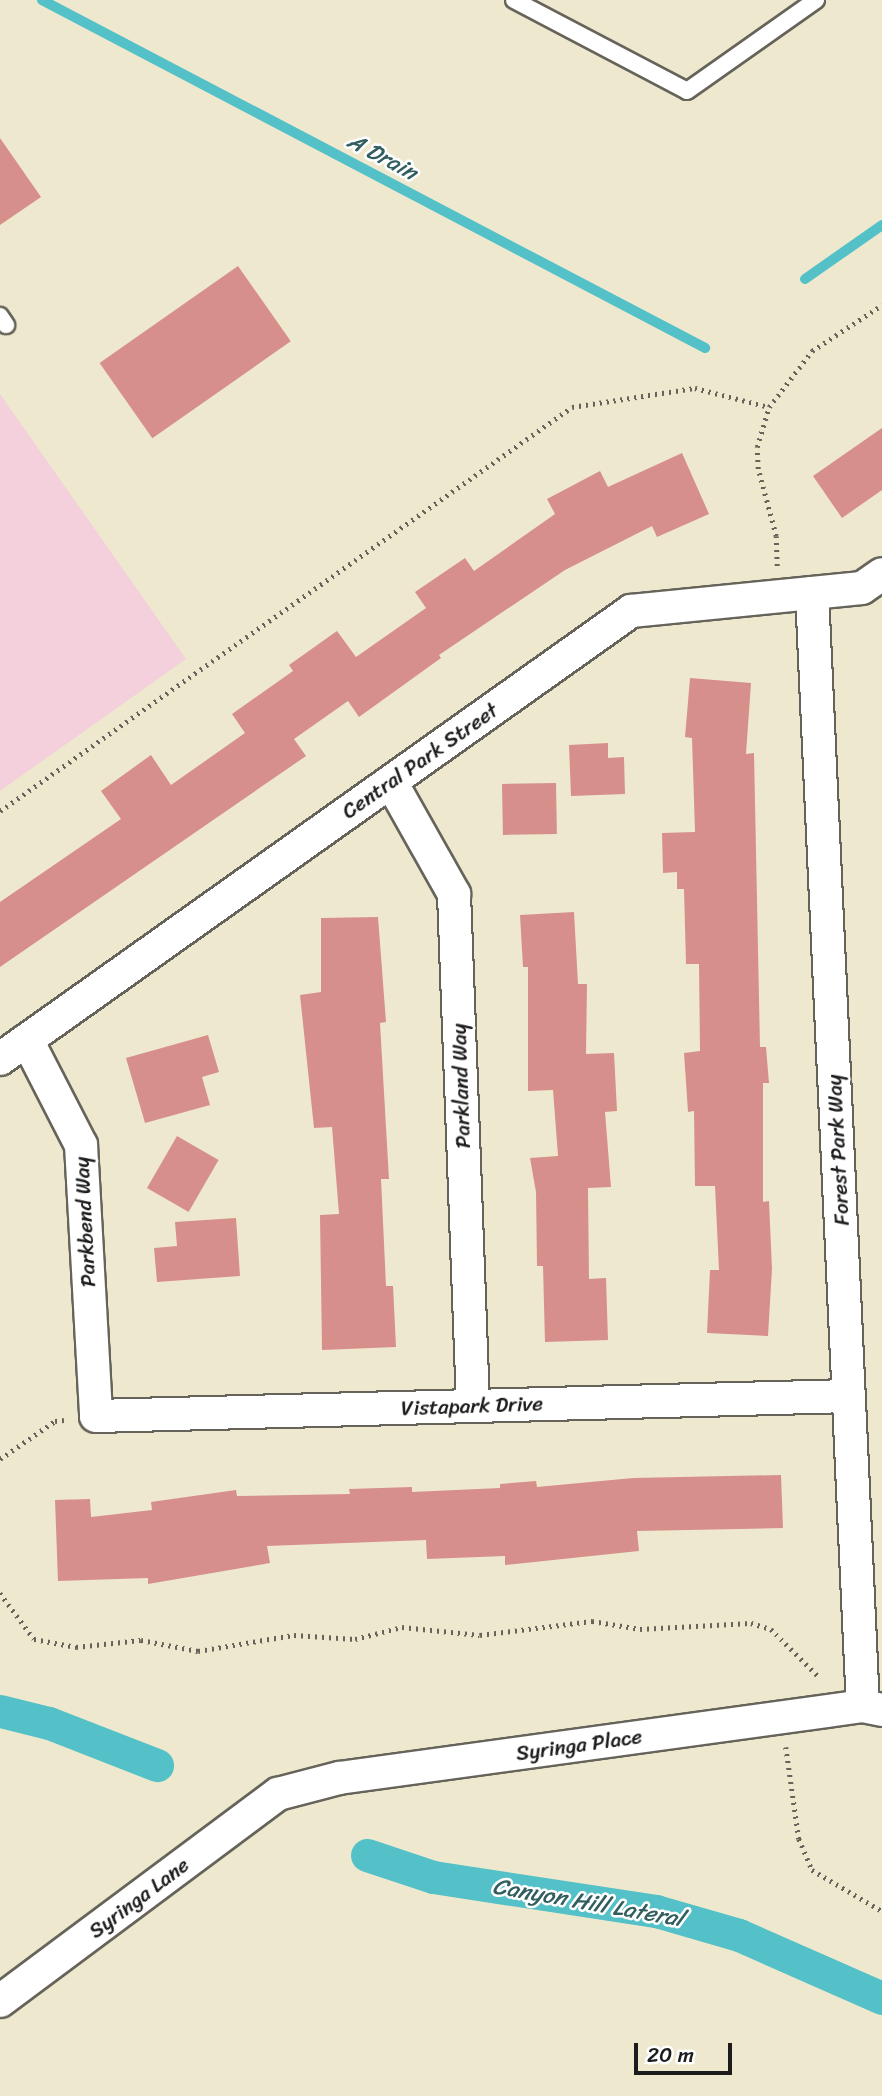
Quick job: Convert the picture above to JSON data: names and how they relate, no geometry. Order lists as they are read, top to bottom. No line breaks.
{"streets":{"street":["Central Park Street","Parkland Way","Forest Park Way","Parkbend Way","Vistapark Drive","Syringa Place","Syringa Lane"]},"crossings":[["Central Park Street","Parkland Way"],["Central Park Street","Forest Park Way"],["Central Park Street","Parkbend Way"],["Parkland Way","Vistapark Drive"],["Forest Park Way","Vistapark Drive"],["Forest Park Way","Syringa Place"],["Parkbend Way","Vistapark Drive"],["Syringa Place","Syringa Lane"]],"water":["A Drain","Canyon Hill Lateral"],"scale_bar":"20 m"}
